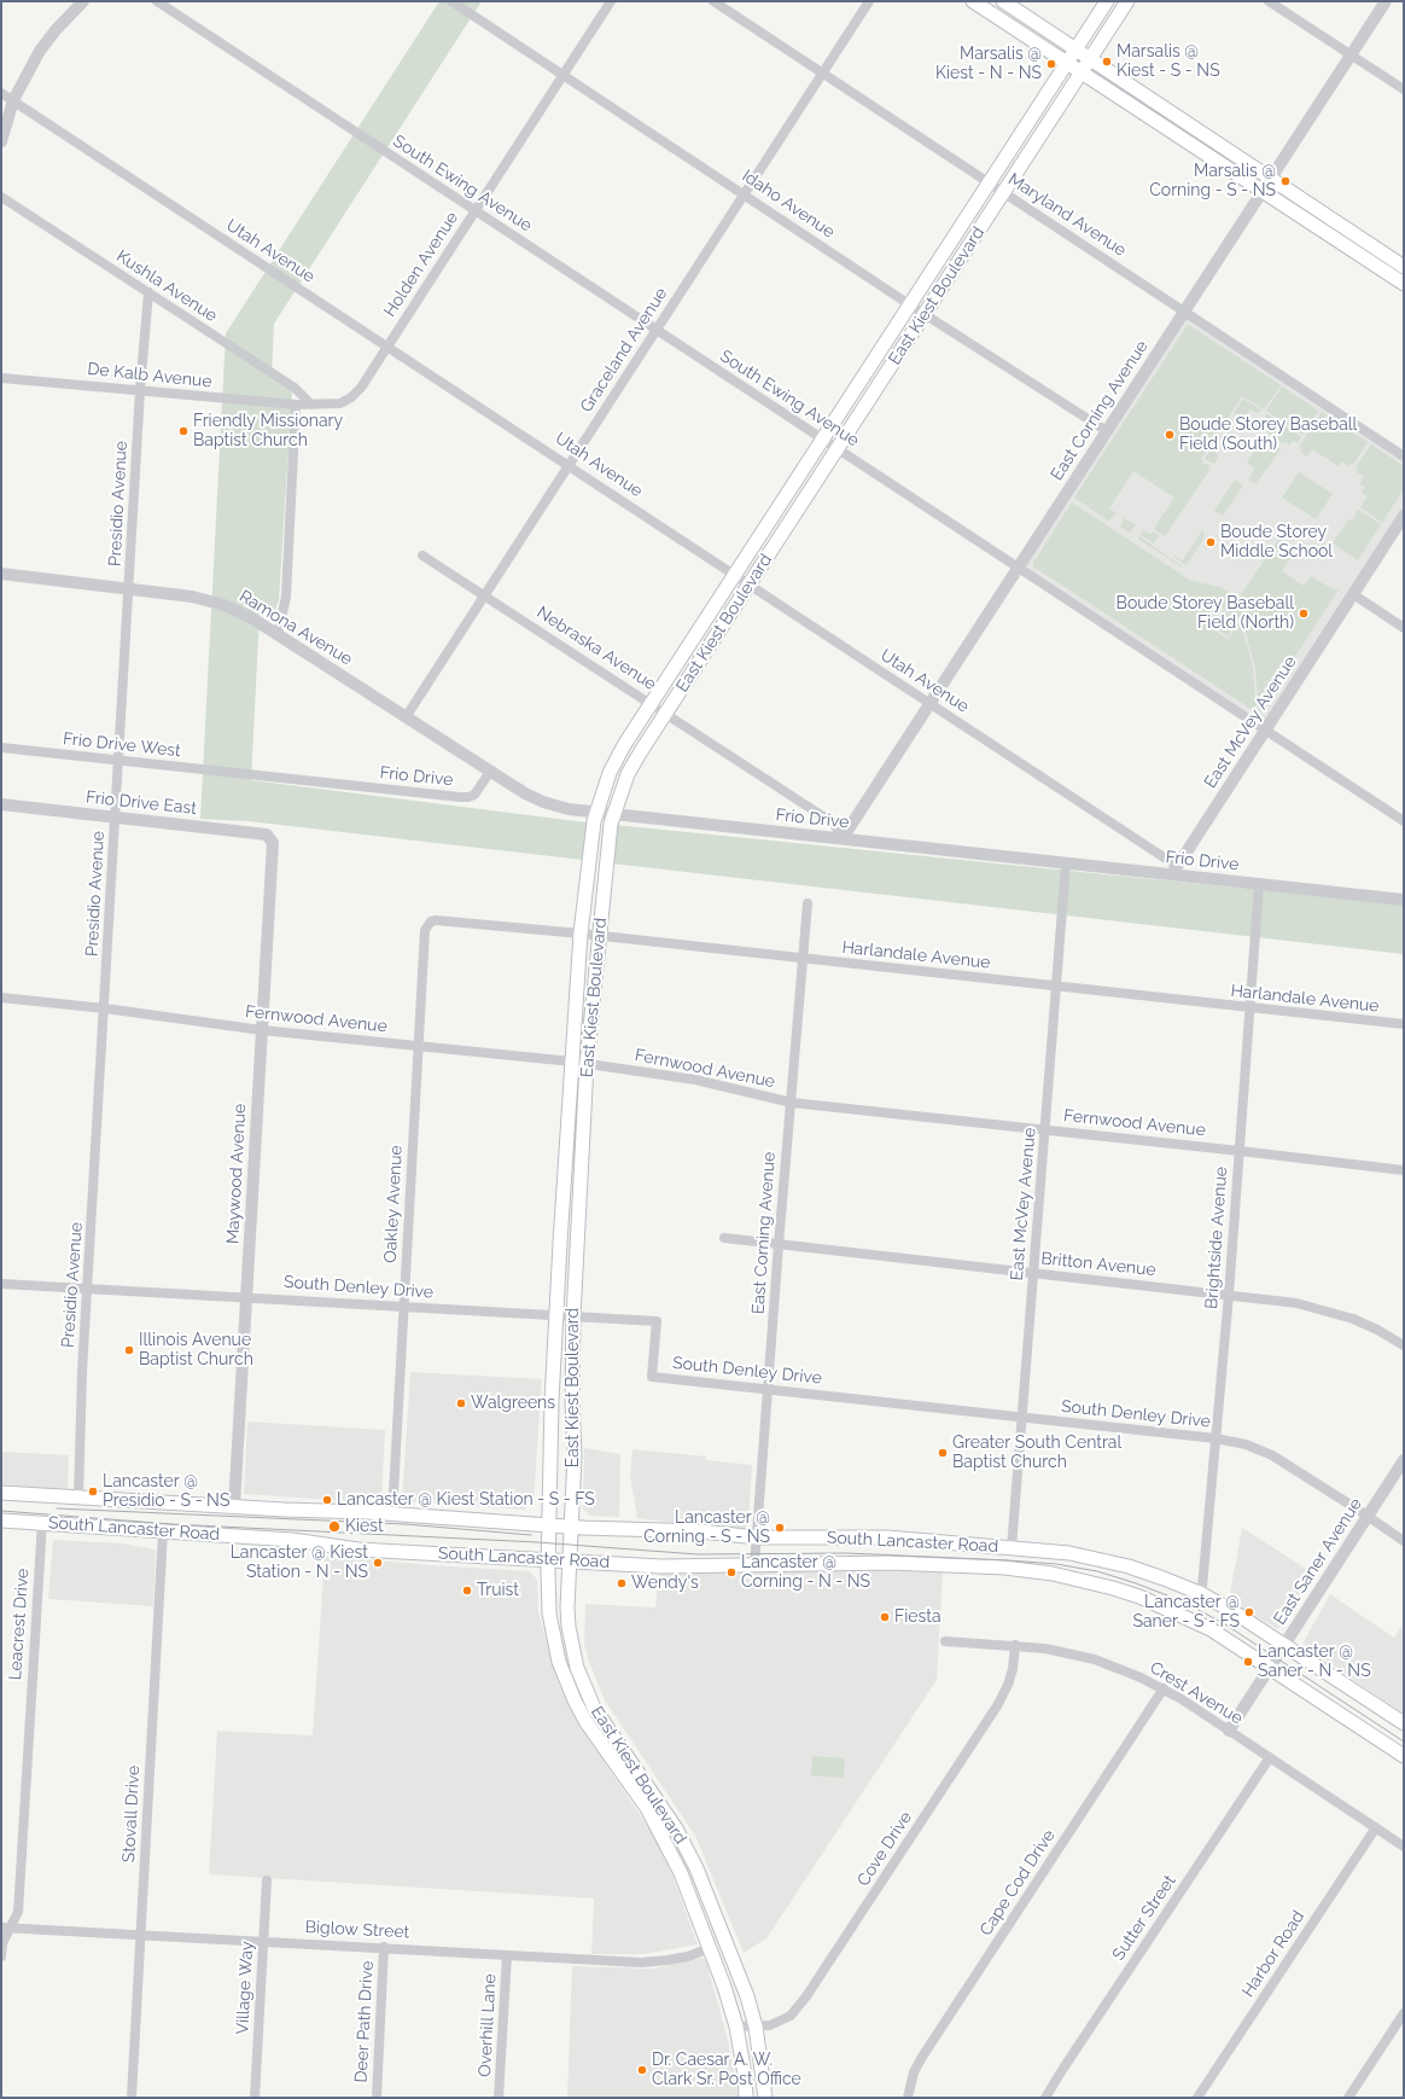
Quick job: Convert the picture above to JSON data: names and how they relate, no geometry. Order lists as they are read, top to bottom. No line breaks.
{"streets":{"main road":["East Kiest Boulevard","South Lancaster Road"],"street":["South Ewing Avenue","Idaho Avenue","Maryland Avenue","Utah Avenue","Holden Avenue","Kushla Avenue","Graceland Avenue","De Kalb Avenue","East Corning Avenue","Presidio Avenue","Ramona Avenue","Nebraska Avenue","East McVey Avenue","Frio Drive West","Frio Drive","Frio Drive East","Harlandale Avenue","Fernwood Avenue","Maywood Avenue","Oakley Avenue","Brightside Avenue","Britton Avenue","South Denley Drive","East Saner Avenue","Leacrest Drive","Crest Avenue","Stovall Drive","Cove Drive","Cape Cod Drive","Sutter Street","Biglow Street","Harbor Road","Village Way","Deer Path Drive","Overhill Lane"]},"crossings":[["South Ewing Avenue","Holden Avenue"],["South Ewing Avenue","East Kiest Boulevard"],["South Ewing Avenue","Graceland Avenue"],["South Ewing Avenue","East Corning Avenue"],["South Ewing Avenue","East McVey Avenue"],["Idaho Avenue","Holden Avenue"],["Idaho Avenue","East Kiest Boulevard"],["Idaho Avenue","Graceland Avenue"],["Idaho Avenue","East Corning Avenue"],["Maryland Avenue","East Kiest Boulevard"],["Maryland Avenue","Graceland Avenue"],["Maryland Avenue","East Corning Avenue"],["Utah Avenue","Holden Avenue"],["Utah Avenue","East Kiest Boulevard"],["Utah Avenue","Graceland Avenue"],["Utah Avenue","East Corning Avenue"],["Utah Avenue","East McVey Avenue"],["Utah Avenue","Frio Drive"],["Holden Avenue","Kushla Avenue"],["Holden Avenue","De Kalb Avenue"],["Kushla Avenue","Presidio Avenue"],["East Kiest Boulevard","Nebraska Avenue"],["East Kiest Boulevard","Frio Drive"],["East Kiest Boulevard","Harlandale Avenue"],["East Kiest Boulevard","Fernwood Avenue"],["East Kiest Boulevard","South Denley Drive"],["East Kiest Boulevard","South Lancaster Road"],["East Kiest Boulevard","Cove Drive"],["East Kiest Boulevard","Biglow Street"],["Graceland Avenue","Ramona Avenue"],["Graceland Avenue","Nebraska Avenue"],["De Kalb Avenue","Presidio Avenue"],["East Corning Avenue","Nebraska Avenue"],["East Corning Avenue","Frio Drive"],["East Corning Avenue","Harlandale Avenue"],["East Corning Avenue","Fernwood Avenue"],["East Corning Avenue","Britton Avenue"],["East Corning Avenue","South Denley Drive"],["East Corning Avenue","South Lancaster Road"],["Presidio Avenue","Ramona Avenue"],["Presidio Avenue","Frio Drive West"],["Presidio Avenue","Frio Drive East"],["Presidio Avenue","Fernwood Avenue"],["Presidio Avenue","South Denley Drive"],["Presidio Avenue","South Lancaster Road"],["Ramona Avenue","Frio Drive"],["Nebraska Avenue","Frio Drive"],["East McVey Avenue","Frio Drive"],["East McVey Avenue","Harlandale Avenue"],["East McVey Avenue","Fernwood Avenue"],["East McVey Avenue","Britton Avenue"],["East McVey Avenue","South Denley Drive"],["East McVey Avenue","South Lancaster Road"],["Frio Drive West","Frio Drive"],["Frio Drive","Brightside Avenue"],["Frio Drive East","Maywood Avenue"],["Harlandale Avenue","Oakley Avenue"],["Harlandale Avenue","Brightside Avenue"],["Fernwood Avenue","Maywood Avenue"],["Fernwood Avenue","Oakley Avenue"],["Fernwood Avenue","Brightside Avenue"],["Maywood Avenue","South Denley Drive"],["Maywood Avenue","South Lancaster Road"],["Oakley Avenue","South Denley Drive"],["Oakley Avenue","South Lancaster Road"],["Brightside Avenue","Britton Avenue"],["Brightside Avenue","South Denley Drive"],["Brightside Avenue","South Lancaster Road"],["South Denley Drive","East Saner Avenue"],["South Lancaster Road","East Saner Avenue"],["South Lancaster Road","Leacrest Drive"],["South Lancaster Road","Stovall Drive"],["East Saner Avenue","Crest Avenue"],["Leacrest Drive","Biglow Street"],["Crest Avenue","Cove Drive"],["Crest Avenue","Cape Cod Drive"],["Crest Avenue","Sutter Street"],["Crest Avenue","Harbor Road"],["Stovall Drive","Biglow Street"],["Biglow Street","Village Way"],["Biglow Street","Deer Path Drive"],["Biglow Street","Overhill Lane"]],"places":["Marsalis @ Kiest - S - NS","Marsalis @ Kiest - N - NS","Marsalis @ Corning - S - NS","Friendly Missionary Baptist Church","Boude Storey Baseball Field (South)","Boude Storey Middle School","Boude Storey Baseball Field (North)","Illinois Avenue Baptist Church","Walgreens","Greater South Central Baptist Church","Lancaster @ Presidio - S - NS","Lancaster @ Kiest Station - S - FS","Kiest","Lancaster @ Corning - S - NS","Lancaster @ Kiest Station - N - NS","Lancaster @ Corning - N - NS","Wendy's","Truist","Lancaster @ Saner - S - FS","Fiesta","Lancaster @ Saner - N - NS","Dr. Caesar A. W. Clark Sr. Post Office"]}
